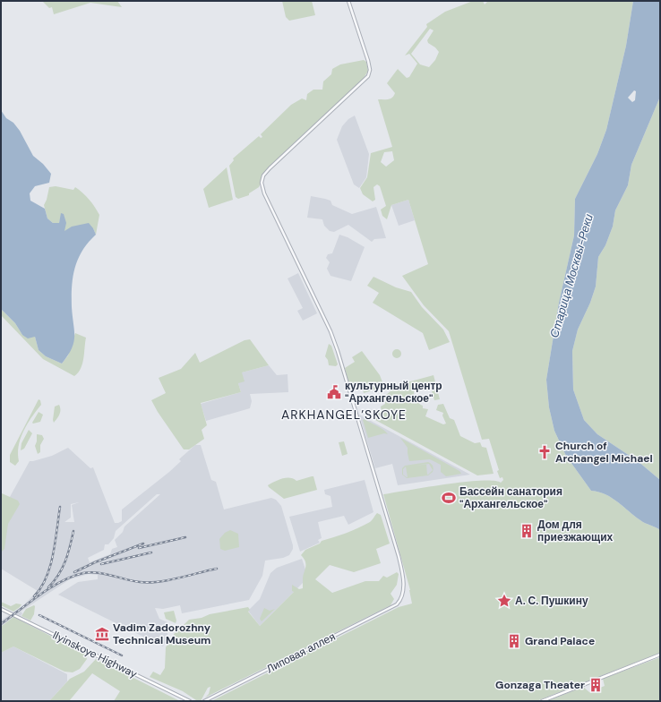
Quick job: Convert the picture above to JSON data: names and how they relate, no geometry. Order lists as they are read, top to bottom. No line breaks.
{"streets":{"main road":["Ilyinskoye Highway"],"street":["Липовая аллея"]},"districts":["ARKHANGEL’SKOYE"],"water":["Старица Москвы-Реки"],"places":{"public building":["культурный центр \"Архангельское\""],"church":["Church of Archangel Michael"],"sports":["Бассейн санатория \"Архангельское\""],"building":["Дом для приезжающих","Grand Palace","Gonzaga Theater"],"place":["А. С. Пушкину"],"museum":["Vadim Zadorozhny Technical Museum"]}}
